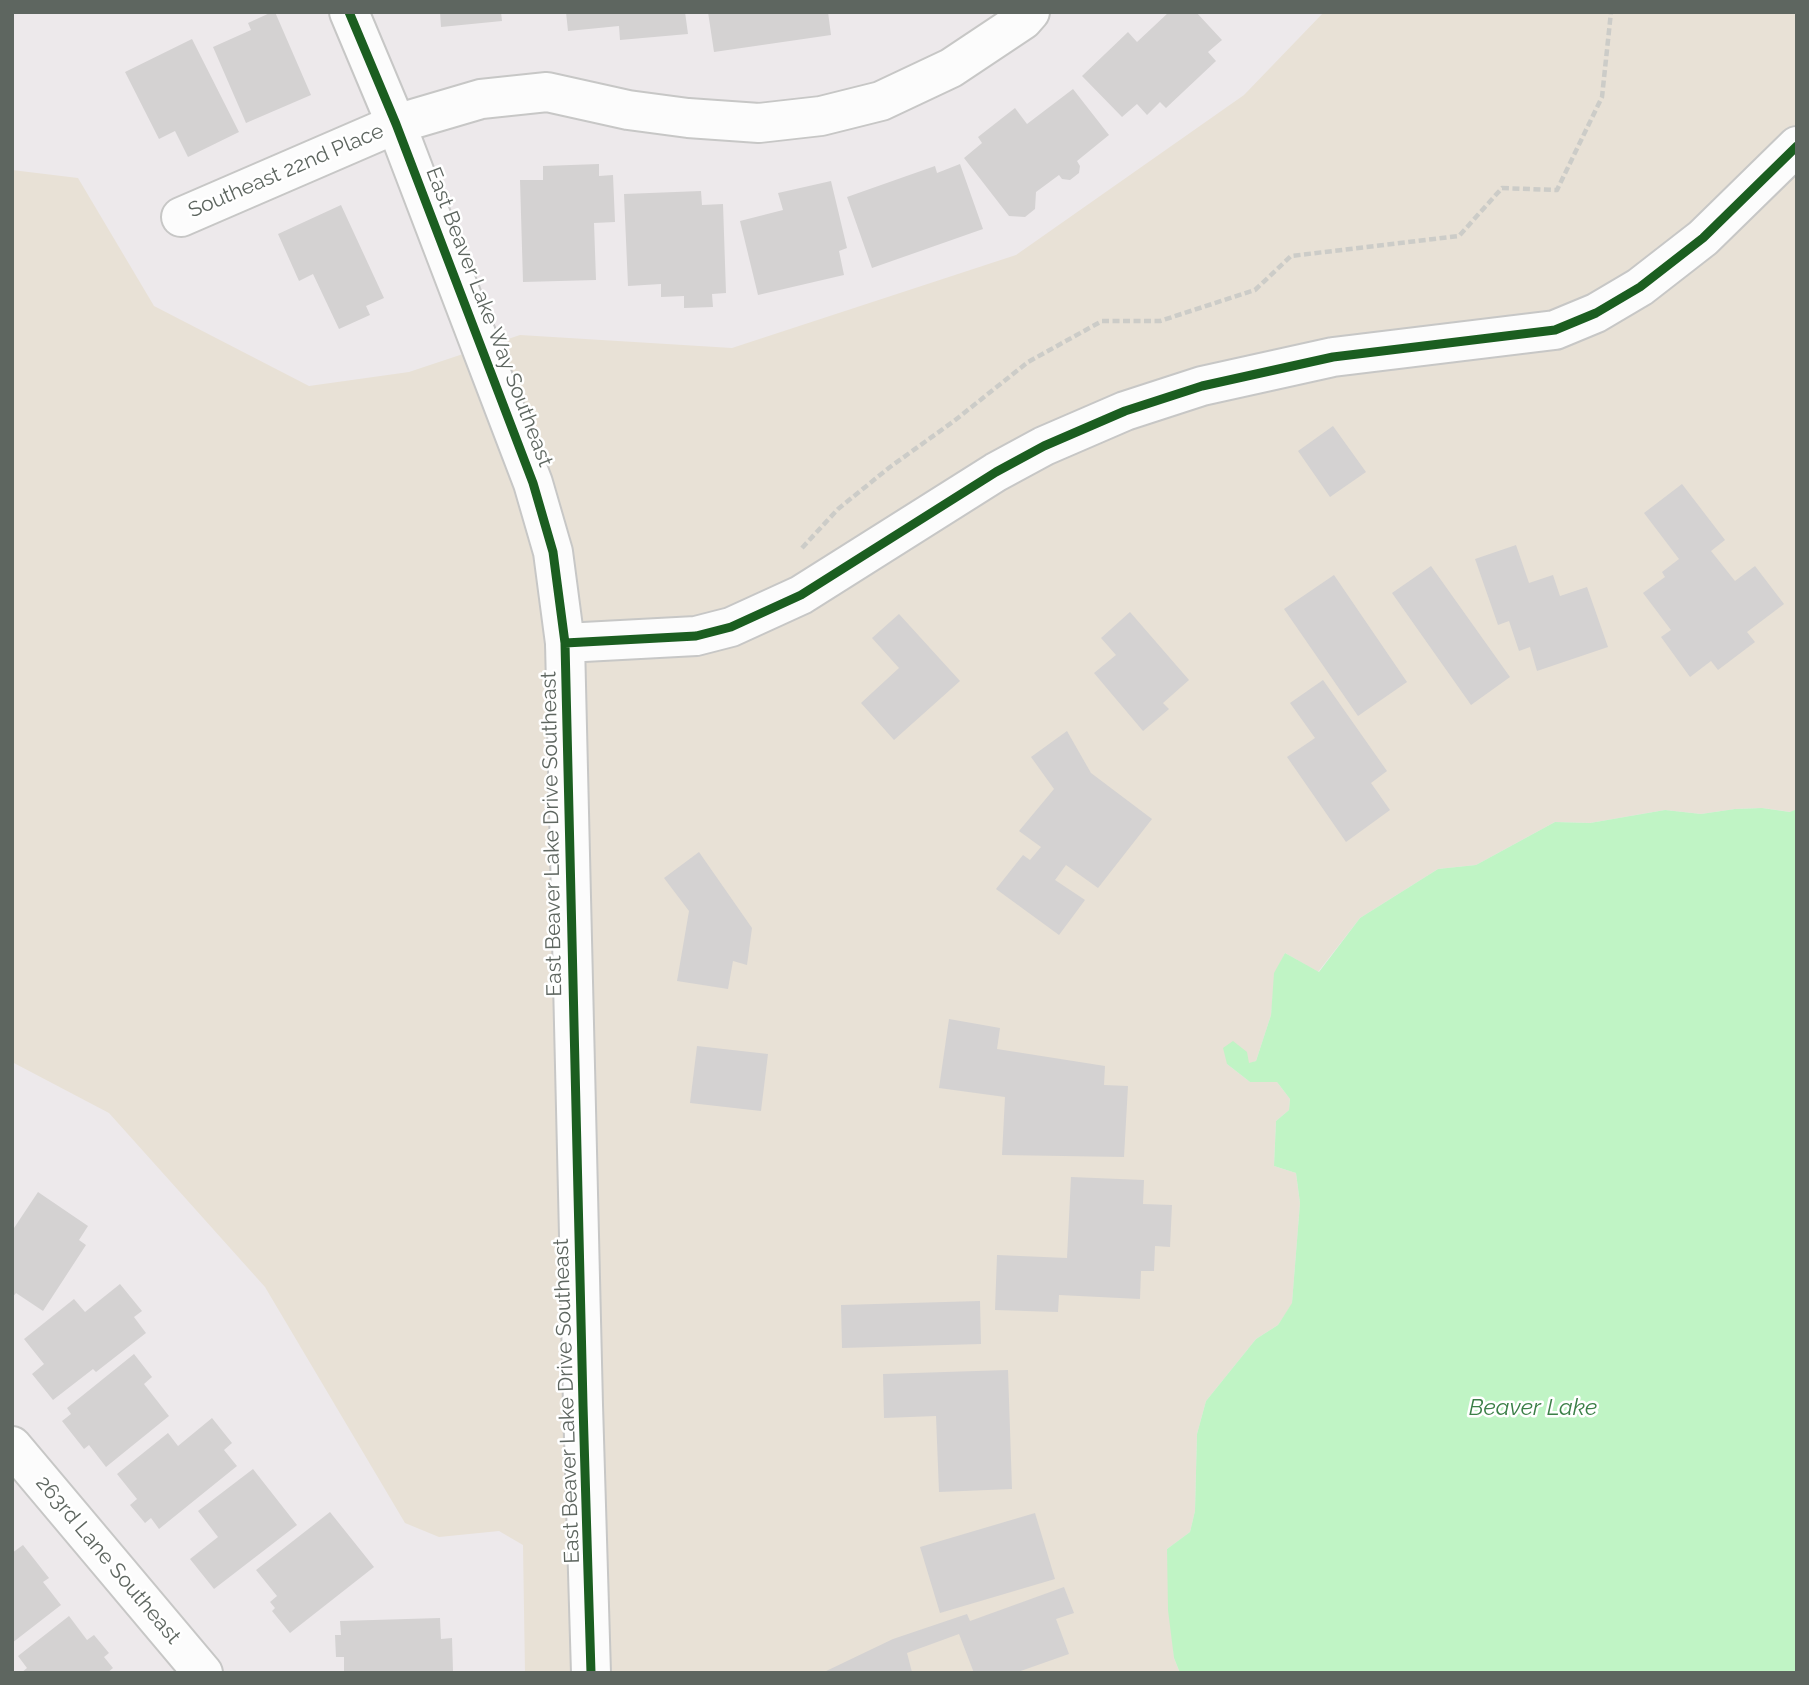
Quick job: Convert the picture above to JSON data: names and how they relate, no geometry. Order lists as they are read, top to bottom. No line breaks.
{"streets":{"street":["Southeast 22nd Place","East Beaver Lake Way Southeast","East Beaver Lake Drive Southeast","263rd Lane Southeast"]},"crossings":[["Southeast 22nd Place","East Beaver Lake Way Southeast"],["East Beaver Lake Way Southeast","East Beaver Lake Drive Southeast"]],"water":["Beaver Lake"]}
